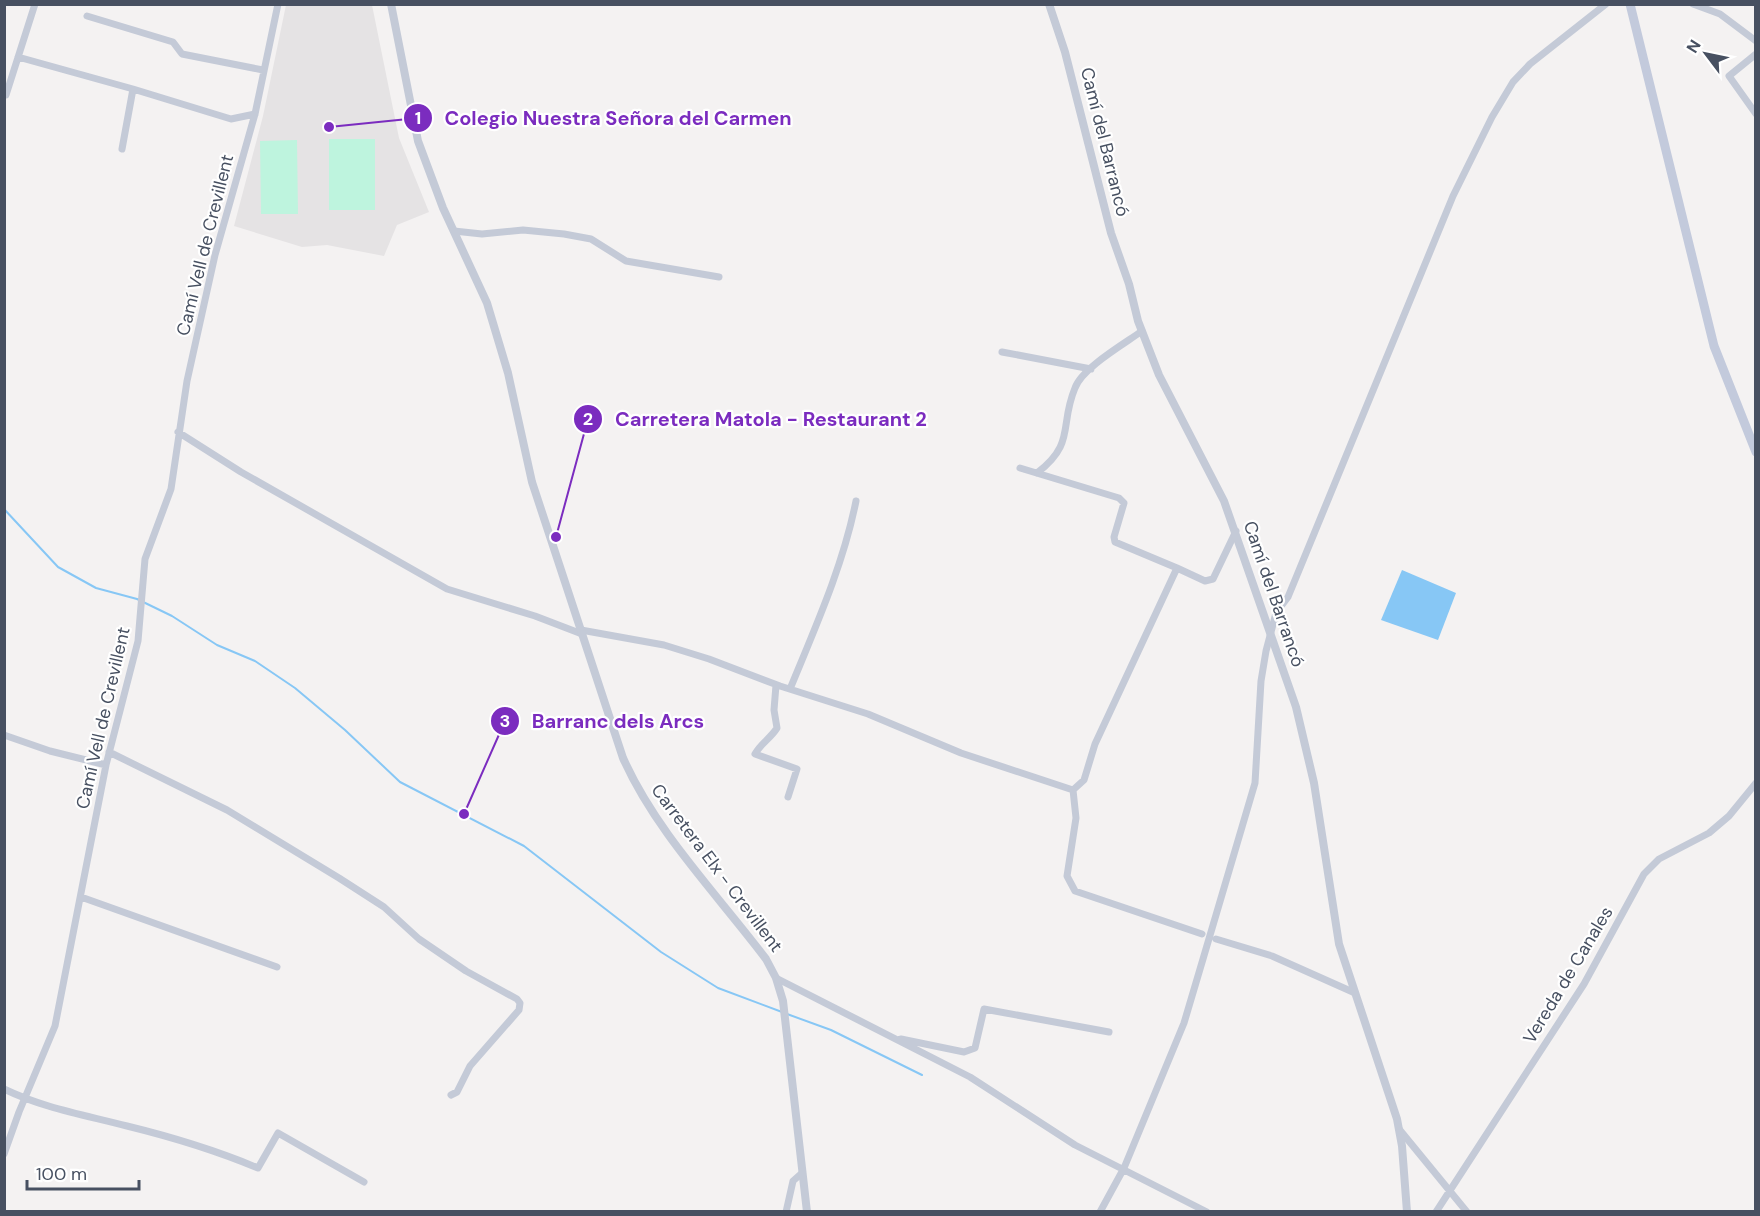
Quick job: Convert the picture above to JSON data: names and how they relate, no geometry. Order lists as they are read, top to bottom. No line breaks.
{"streets":{"street":["Camí del Barrancó","Camí Vell de Crevillent","Carretera Elx - Crevillent","Vereda de Canales"]},"places":["Colegio Nuestra Señora del Carmen","Carretera Matola - Restaurant 2","Barranc dels Arcs"],"scale_bar":"100 m","north":"top left"}
